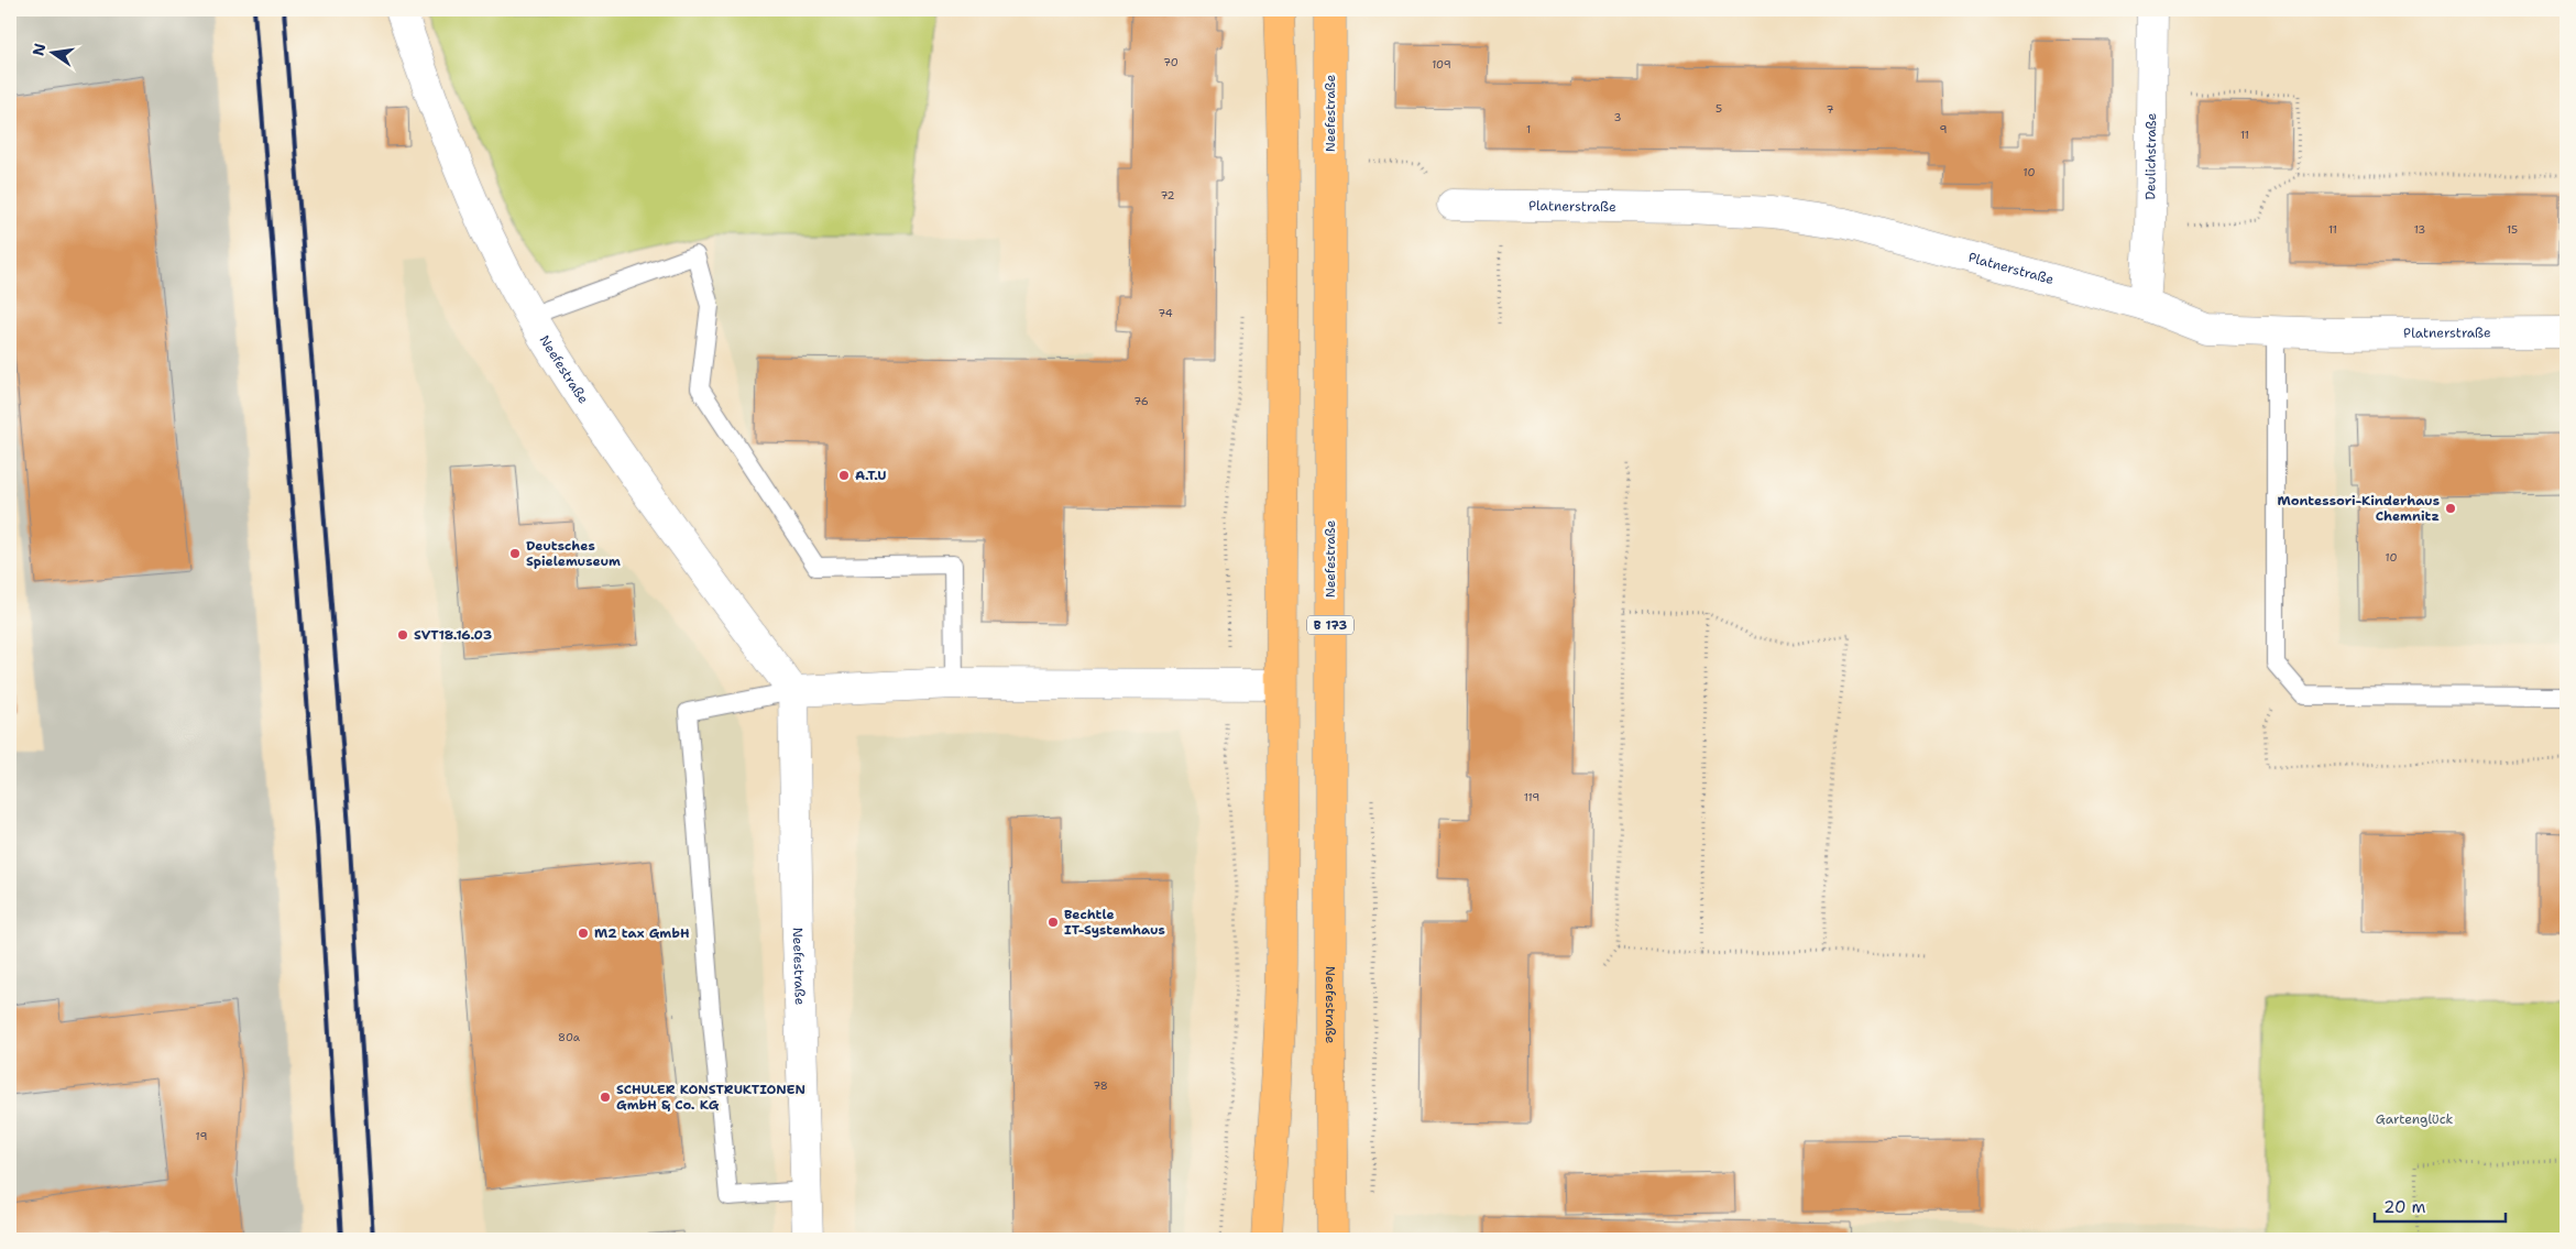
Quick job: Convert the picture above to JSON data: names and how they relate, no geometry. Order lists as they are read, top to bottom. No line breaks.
{"streets":{"main road":["Neefestraße","B 173"],"street":["Deulichstraße","Platnerstraße"]},"crossings":[["Deulichstraße","Platnerstraße"]],"parks":["Gartenglück"],"places":["A.T.U","Montessori-Kinderhaus Chemnitz","Deutsches Spielemuseum","SVT18.16.03","Bechtle IT-Systemhaus","M2 tax GmbH","SCHULER KONSTRUKTIONEN GmbH & Co. KG"],"house_numbers":["70","109","5","7","3","1","9","11","10","72","11","13","15","74","76","10","119","80a","78","19"],"scale_bar":"20 m","north":"left"}
